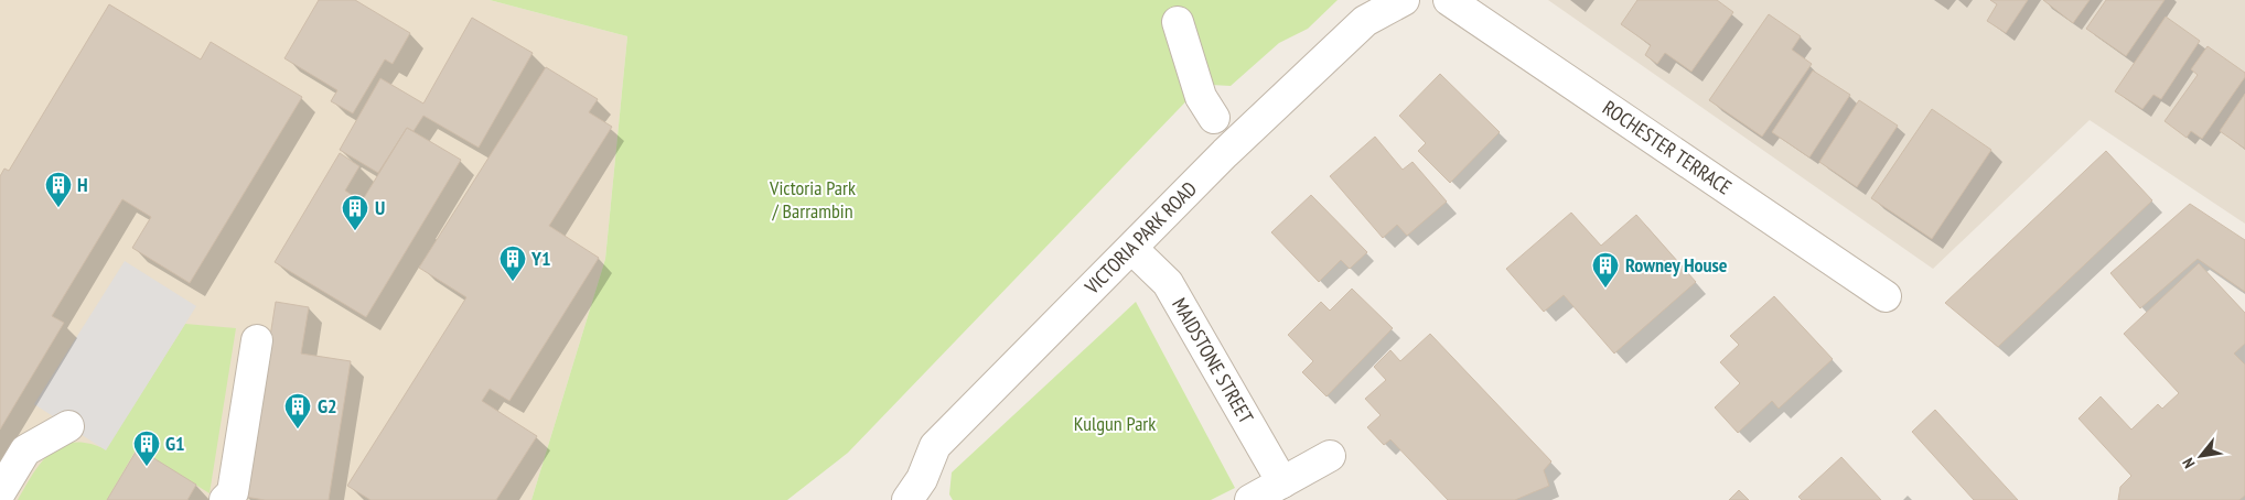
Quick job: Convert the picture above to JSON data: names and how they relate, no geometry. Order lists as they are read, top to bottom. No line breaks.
{"streets":{"street":["ROCHESTER TERRACE","VICTORIA PARK ROAD","MAIDSTONE STREET"]},"crossings":[["VICTORIA PARK ROAD","MAIDSTONE STREET"]],"parks":["Victoria Park / Barrambin","Kulgun Park"],"places":{"building":["H","U","Y1","Rowney House","G2","G1"]},"north":"bottom left"}
